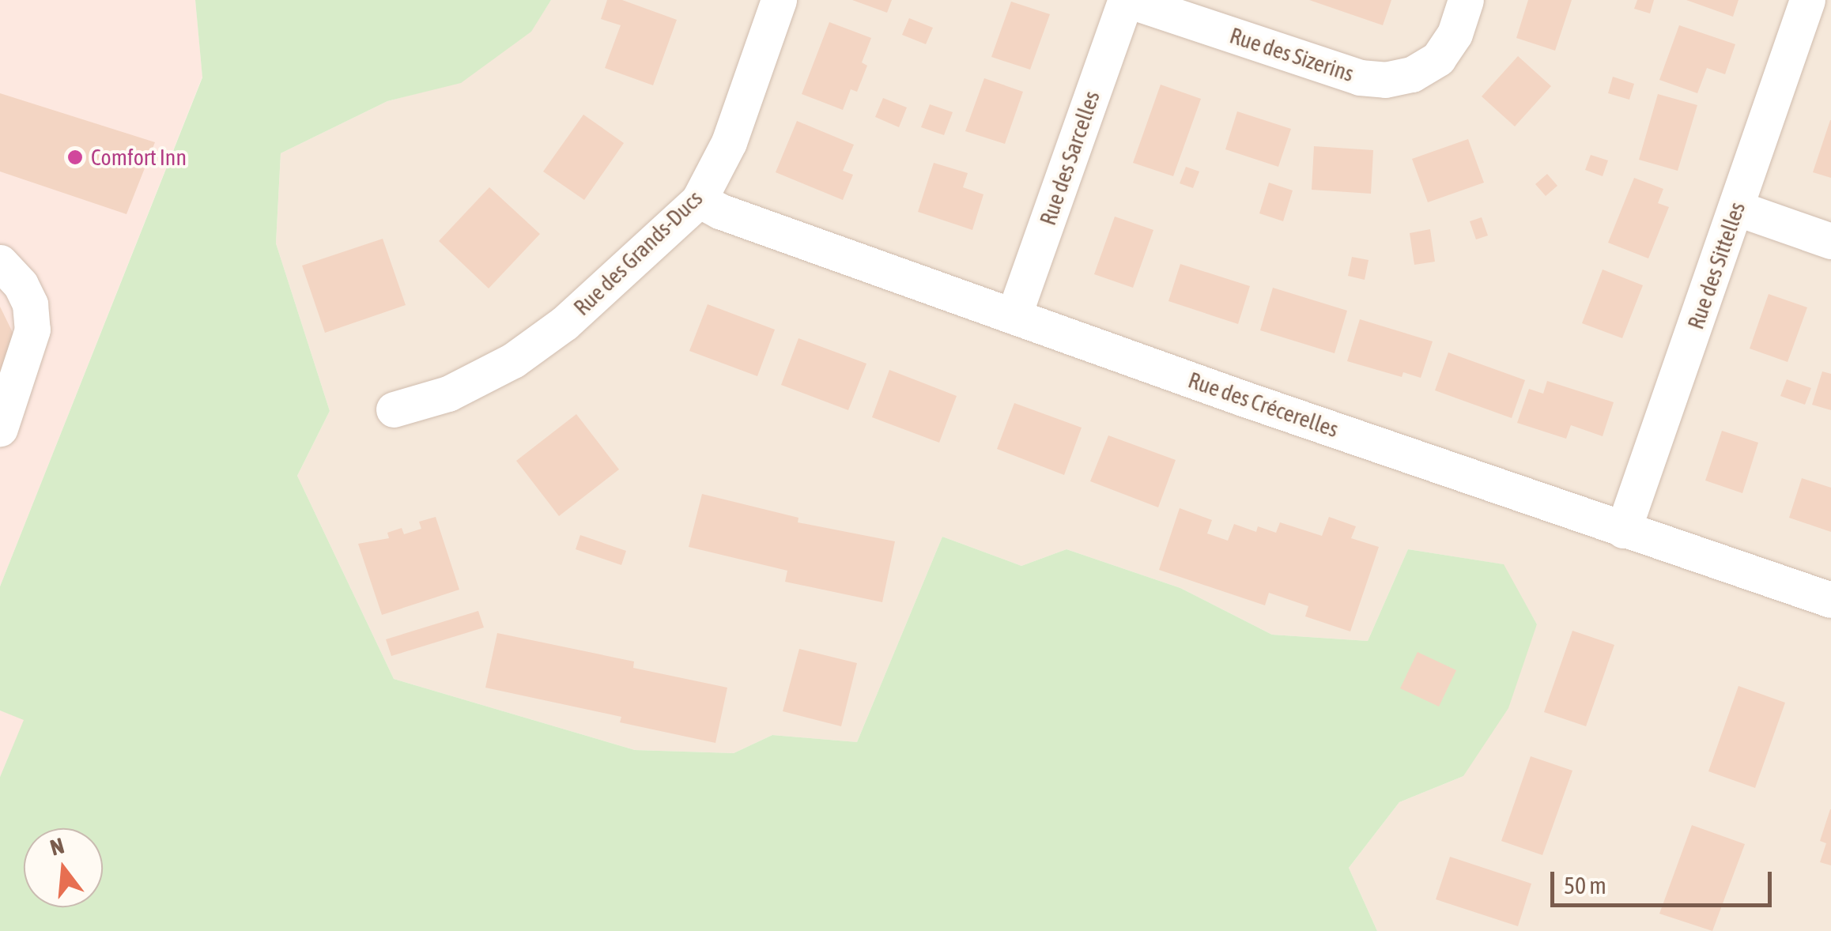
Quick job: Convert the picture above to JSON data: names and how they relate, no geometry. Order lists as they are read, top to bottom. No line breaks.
{"streets":{"street":["Rue des Sizerins","Rue des Sarcelles","Rue des Grands-Ducs","Rue des Sittelles","Rue des Crécerelles"]},"crossings":[["Rue des Sizerins","Rue des Sarcelles"],["Rue des Sarcelles","Rue des Crécerelles"],["Rue des Grands-Ducs","Rue des Crécerelles"],["Rue des Sittelles","Rue des Crécerelles"]],"places":["Comfort Inn"],"scale_bar":"50 m","north":"top"}
